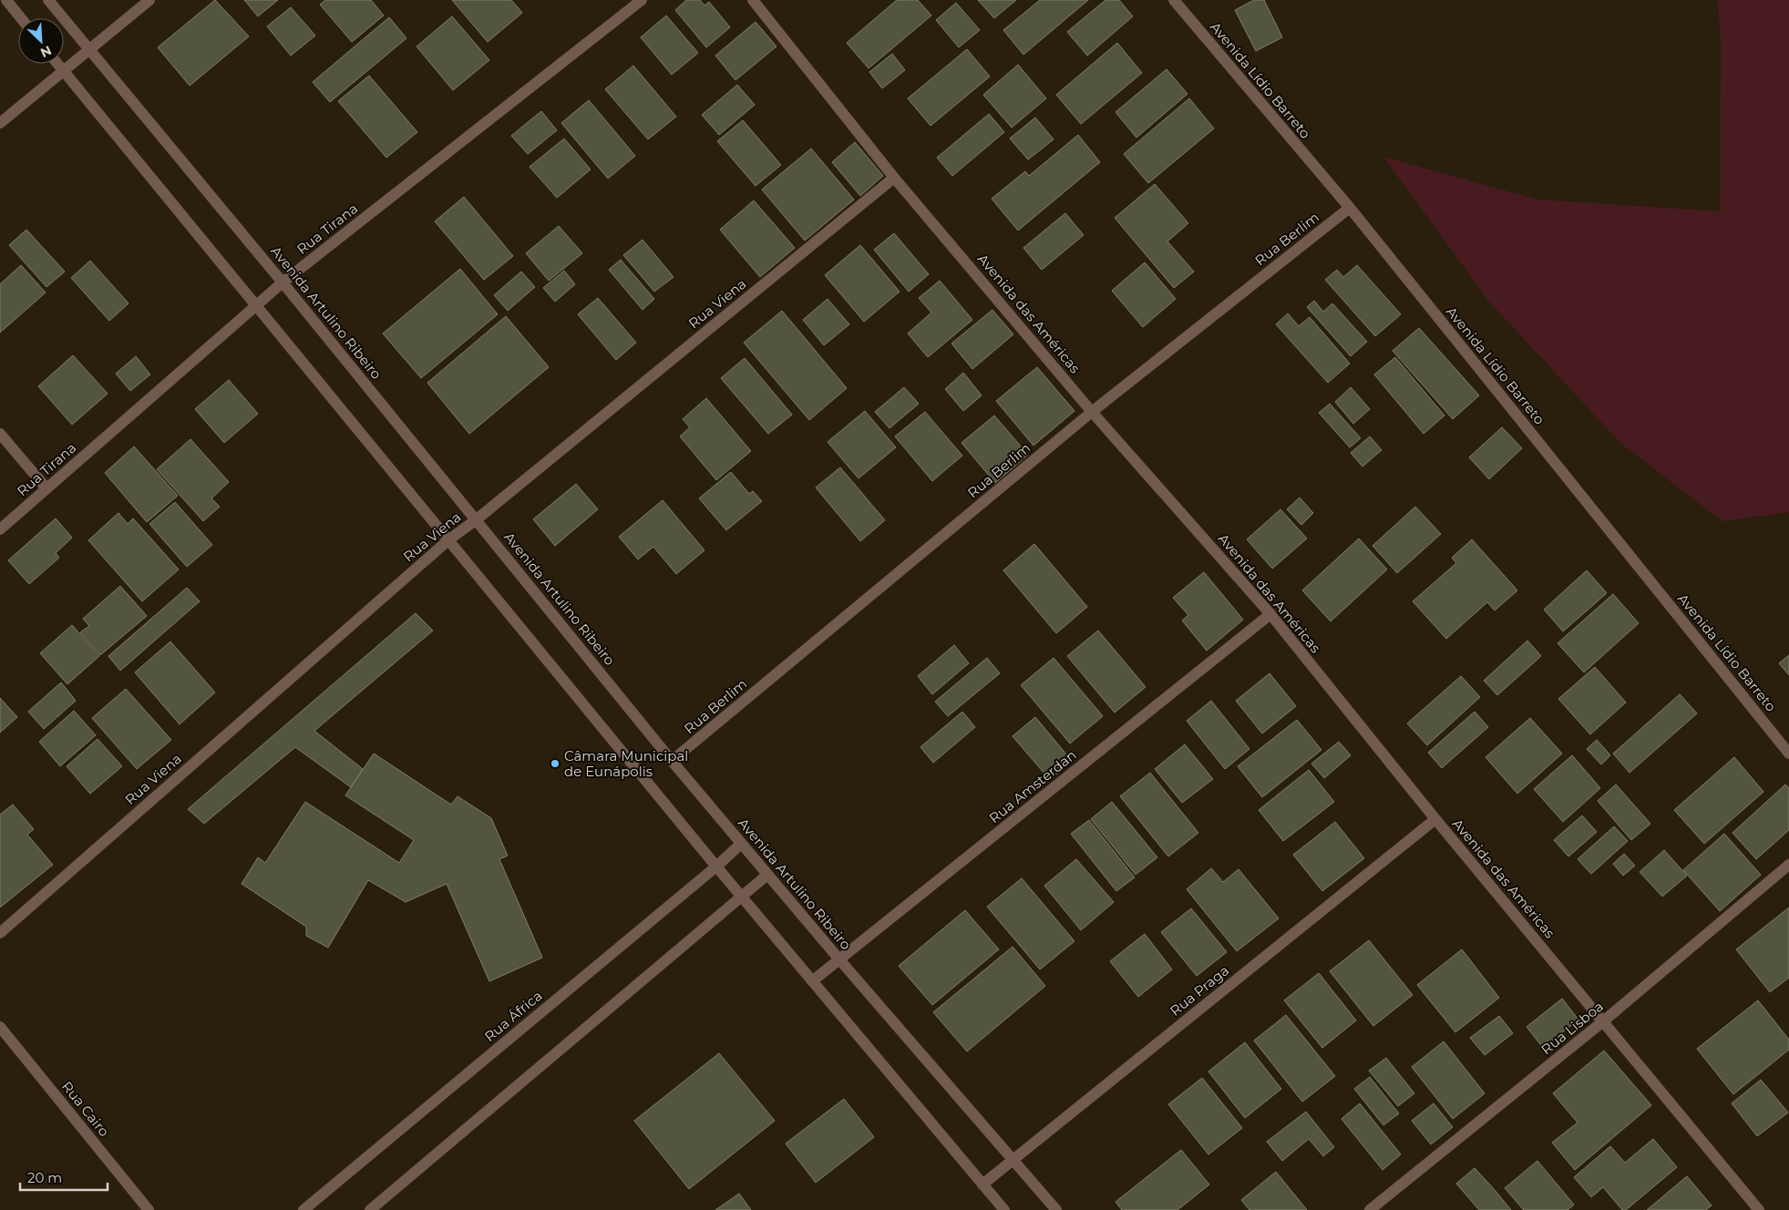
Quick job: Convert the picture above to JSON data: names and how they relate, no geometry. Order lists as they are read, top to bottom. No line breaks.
{"streets":{"street":["Avenida Lídio Barreto","Rua Tirana","Rua Berlim","Rua Viena","Avenida Artulino Ribeiro","Avenida das Américas","Rua Amsterdan","Rua Praga","Rua África","Rua Lisboa","Rua Cairo"]},"crossings":[["Avenida Lídio Barreto","Rua Berlim"],["Rua Tirana","Avenida Artulino Ribeiro"],["Rua Berlim","Avenida Artulino Ribeiro"],["Rua Berlim","Avenida das Américas"],["Rua Viena","Avenida Artulino Ribeiro"],["Rua Viena","Avenida das Américas"],["Avenida Artulino Ribeiro","Rua Amsterdan"],["Avenida Artulino Ribeiro","Rua Praga"],["Avenida Artulino Ribeiro","Rua África"],["Avenida das Américas","Rua Amsterdan"],["Avenida das Américas","Rua Praga"],["Avenida das Américas","Rua Lisboa"]],"places":["Câmara Municipal de Eunápolis"],"scale_bar":"20 m","north":"bottom right"}
